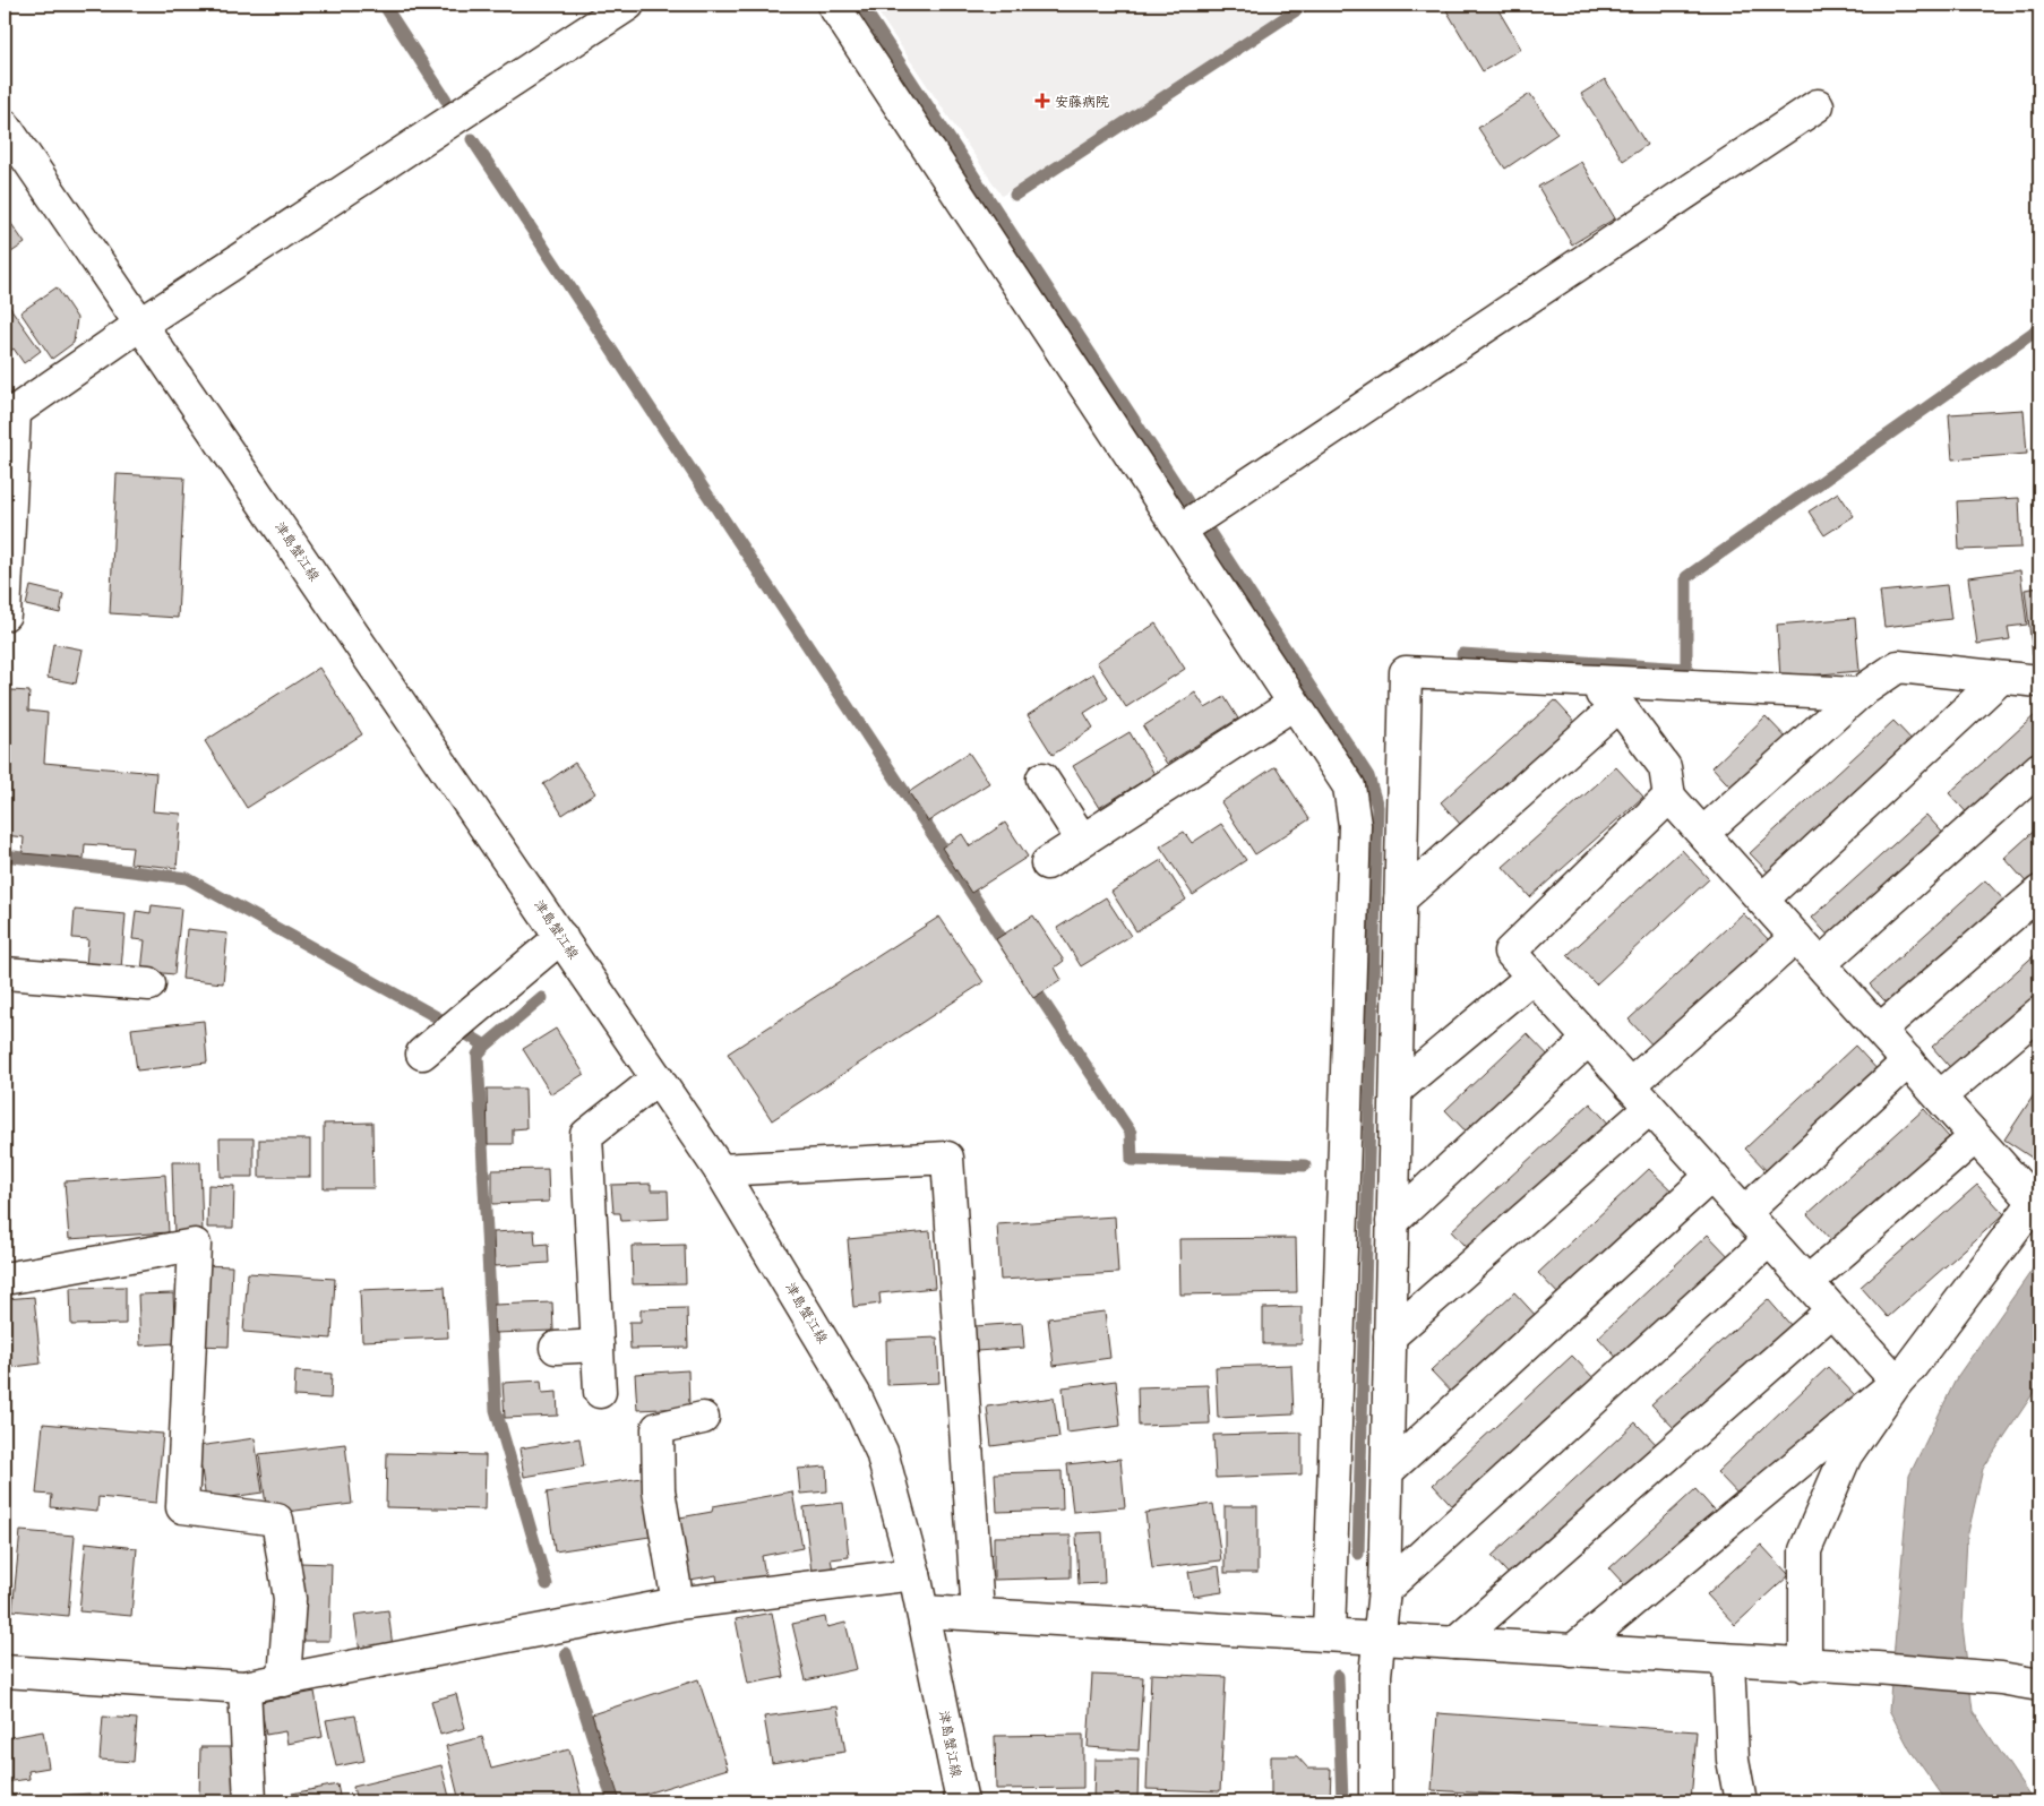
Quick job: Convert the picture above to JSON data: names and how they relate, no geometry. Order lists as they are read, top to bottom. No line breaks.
{"streets":{"street":["津島蟹江線"]},"places":{"health":["安藤病院"]}}
